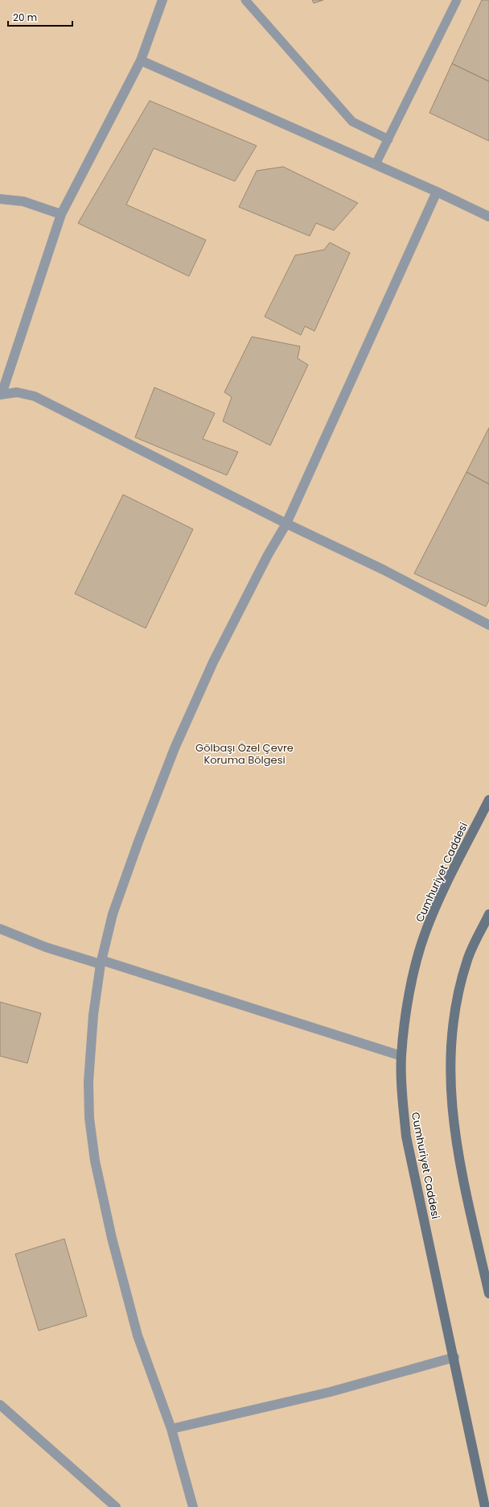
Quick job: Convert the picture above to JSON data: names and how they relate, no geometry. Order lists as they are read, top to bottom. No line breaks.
{"streets":{"main road":["Cumhuriyet Caddesi"]},"parks":["Gölbaşı Özel Çevre Koruma Bölgesi"],"scale_bar":"20 m"}
